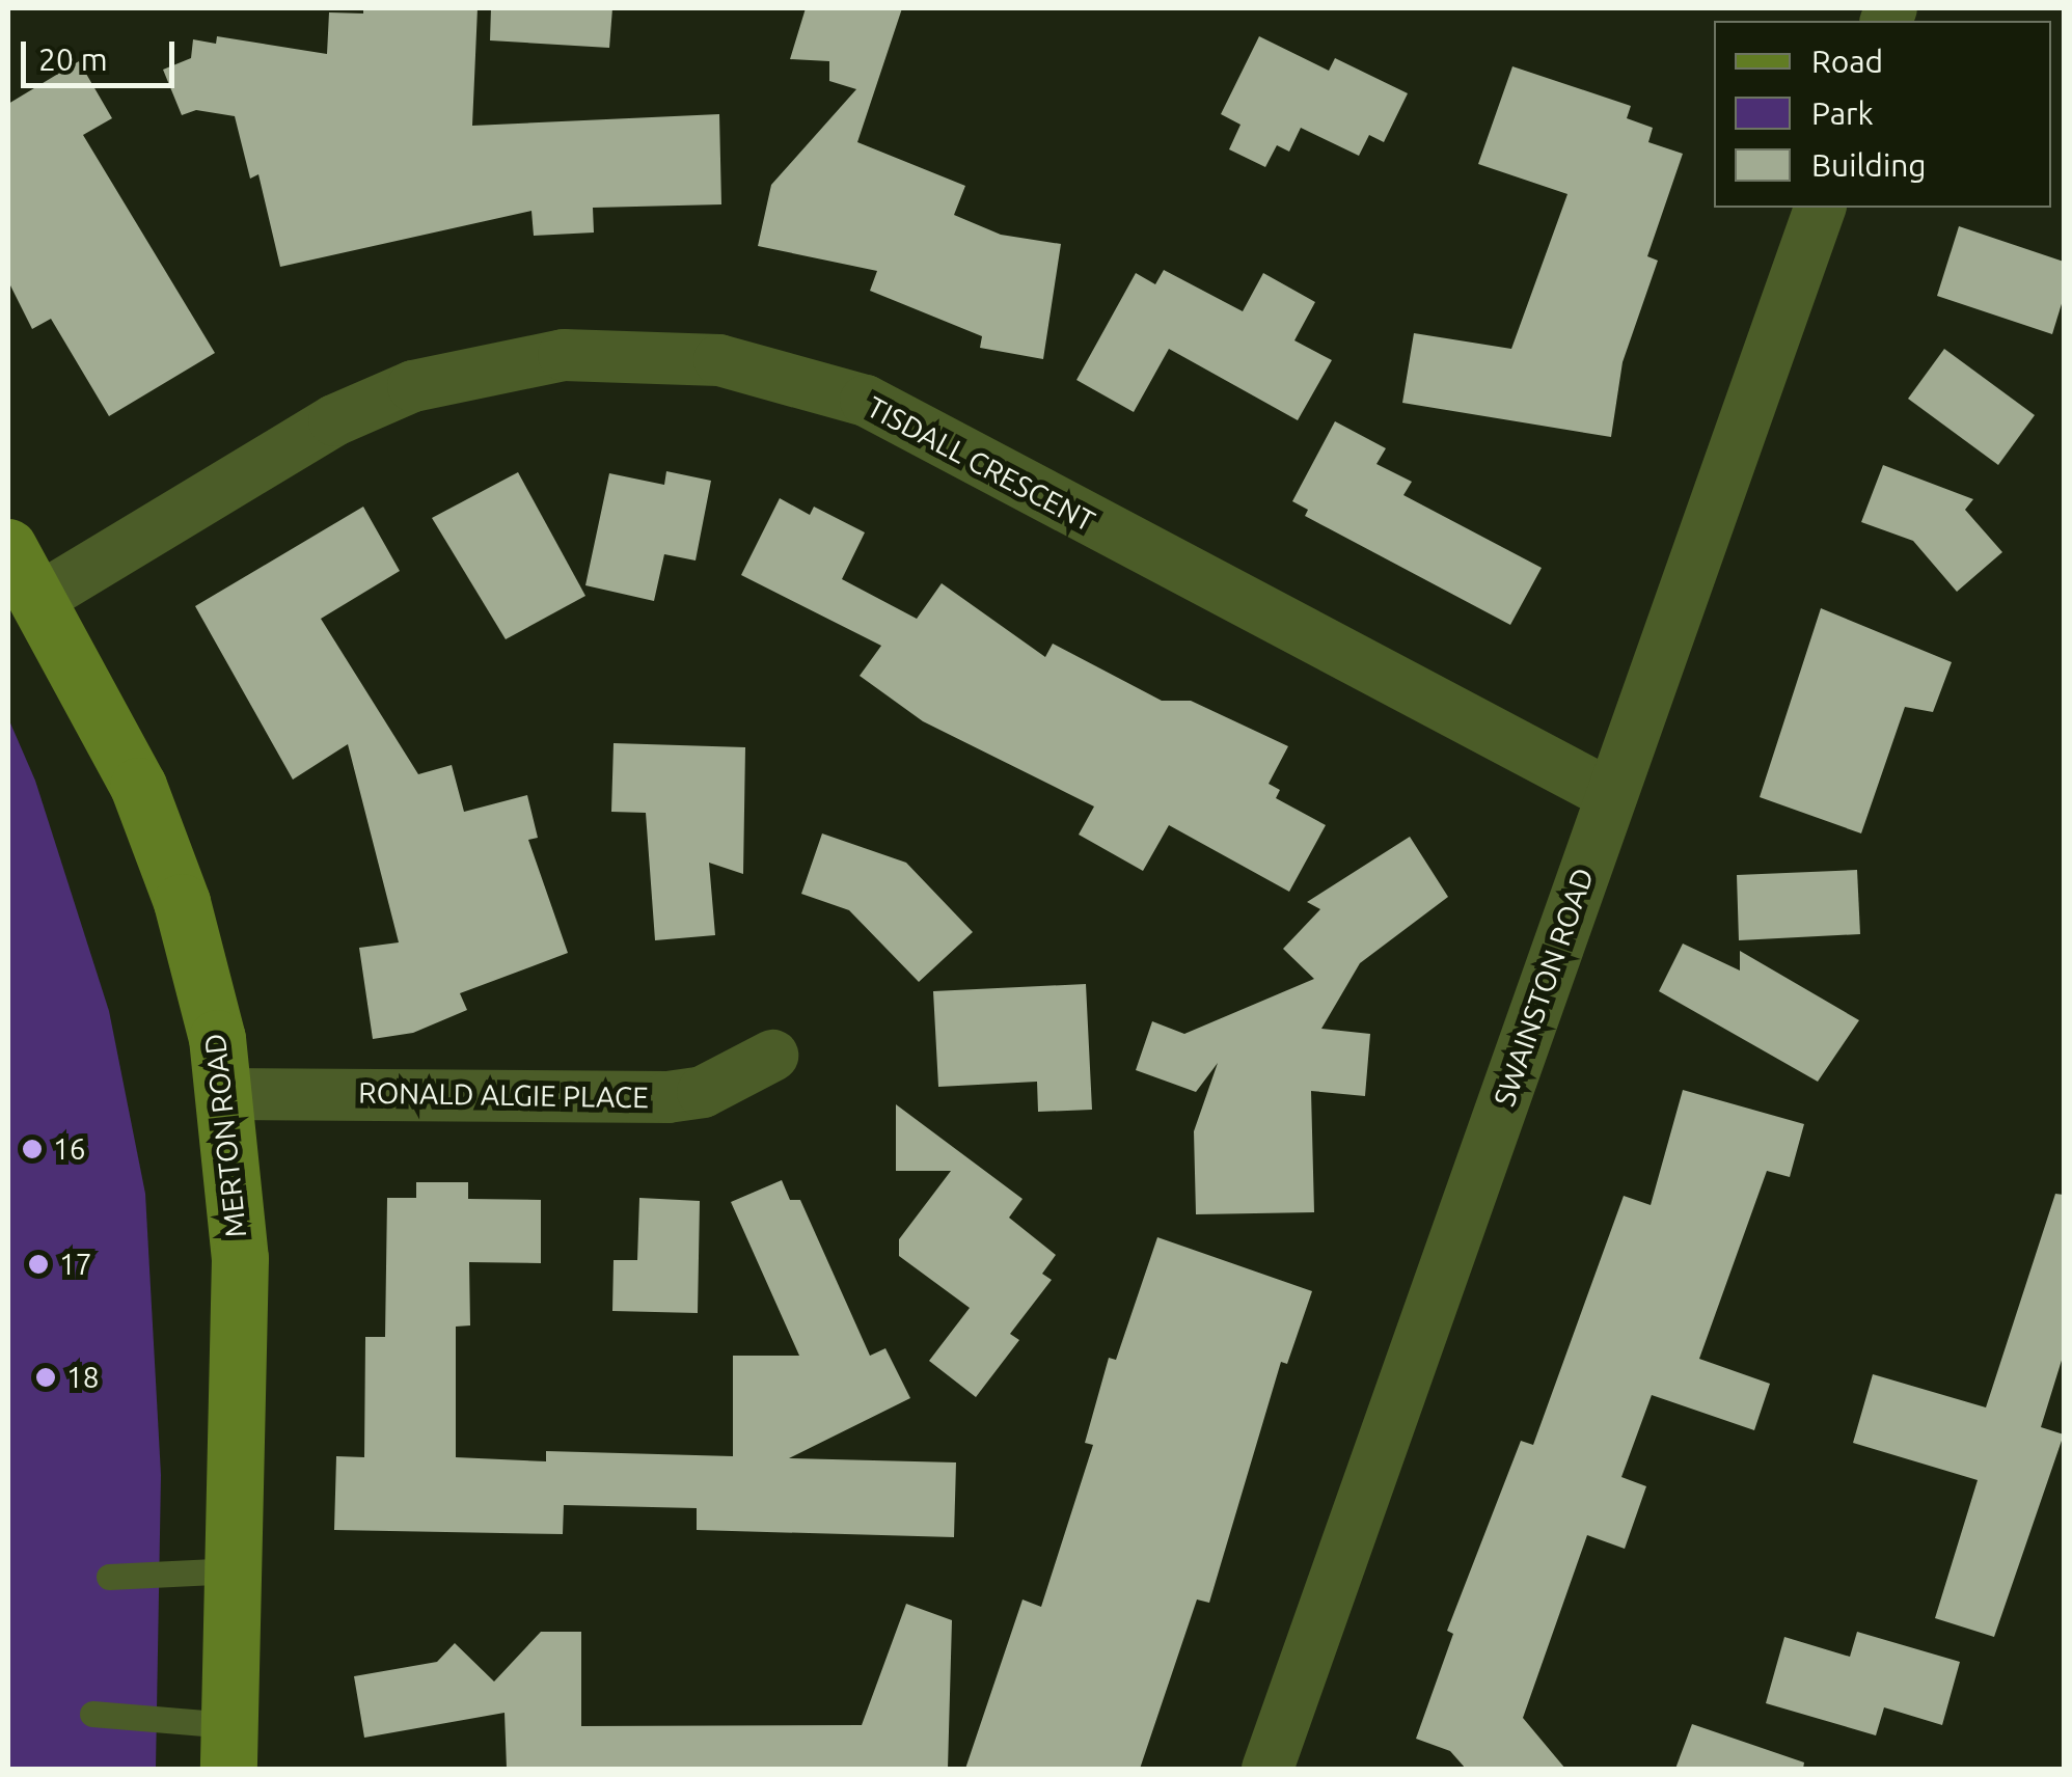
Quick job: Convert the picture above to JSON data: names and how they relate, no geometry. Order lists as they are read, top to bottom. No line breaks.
{"streets":{"main road":["MERTON ROAD"],"street":["TISDALL CRESCENT","SWAINSTON ROAD","RONALD ALGIE PLACE"]},"crossings":[["TISDALL CRESCENT","SWAINSTON ROAD"],["TISDALL CRESCENT","MERTON ROAD"],["RONALD ALGIE PLACE","MERTON ROAD"]],"places":["16","17","18"],"legend":["Road","Park","Building"],"scale_bar":"20 m"}
